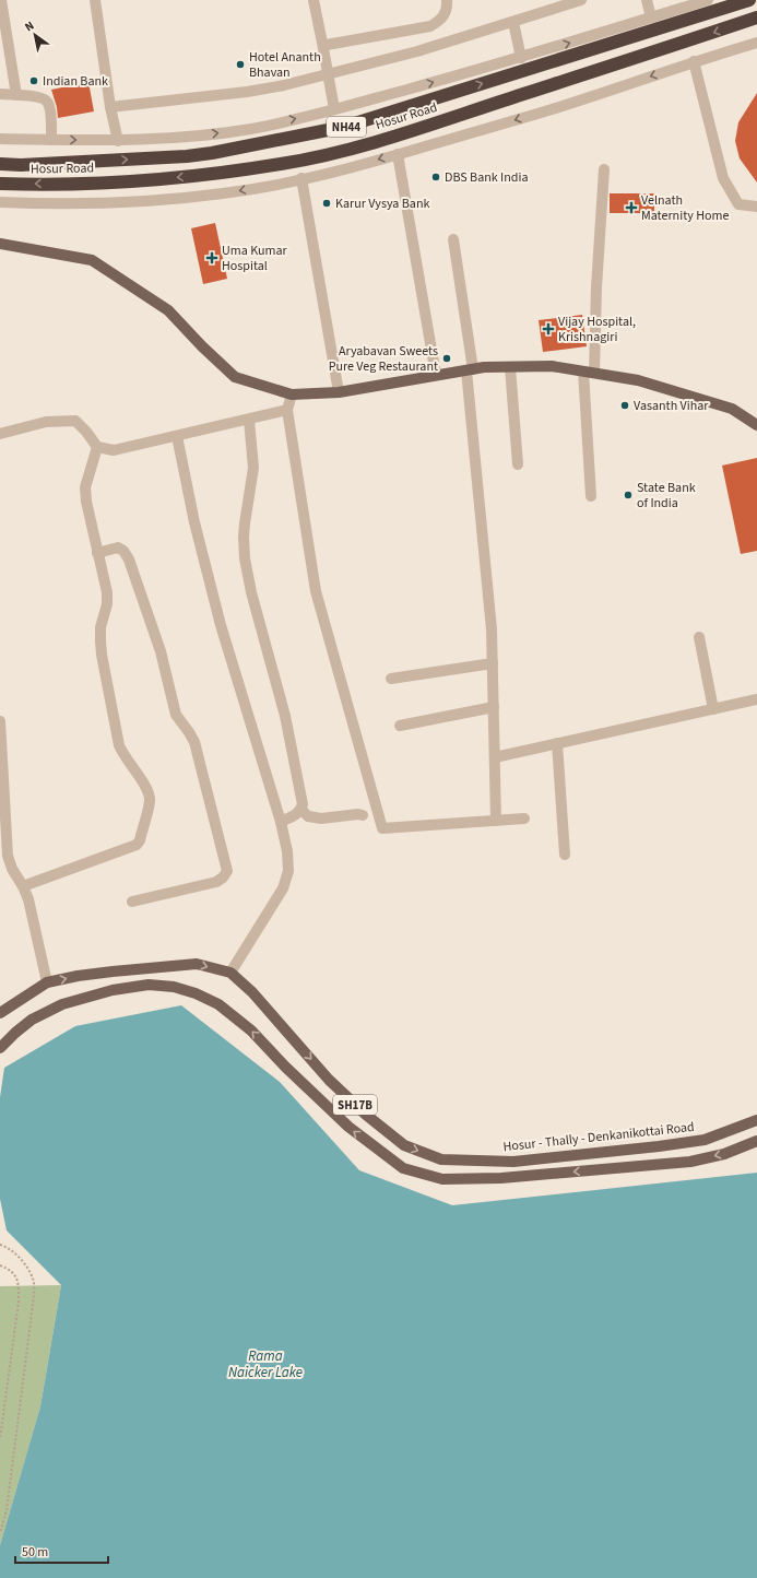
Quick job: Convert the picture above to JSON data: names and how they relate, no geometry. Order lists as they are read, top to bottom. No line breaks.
{"streets":{"highway":["Hosur Road","NH44"],"main road":["SH17B","Hosur - Thally - Denkanikottai Road"]},"one_way":["Hosur - Thally - Denkanikottai Road"],"water":["Rama Naicker Lake"],"places":{"other":["Hotel Ananth Bhavan","Indian Bank","DBS Bank India","Karur Vysya Bank","Aryabavan Sweets Pure Veg Restaurant","Vasanth Vihar","State Bank of India"],"health":["Velnath Maternity Home","Uma Kumar Hospital","Vijay Hospital, Krishnagiri"]},"scale_bar":"50 m","north":"top left"}
